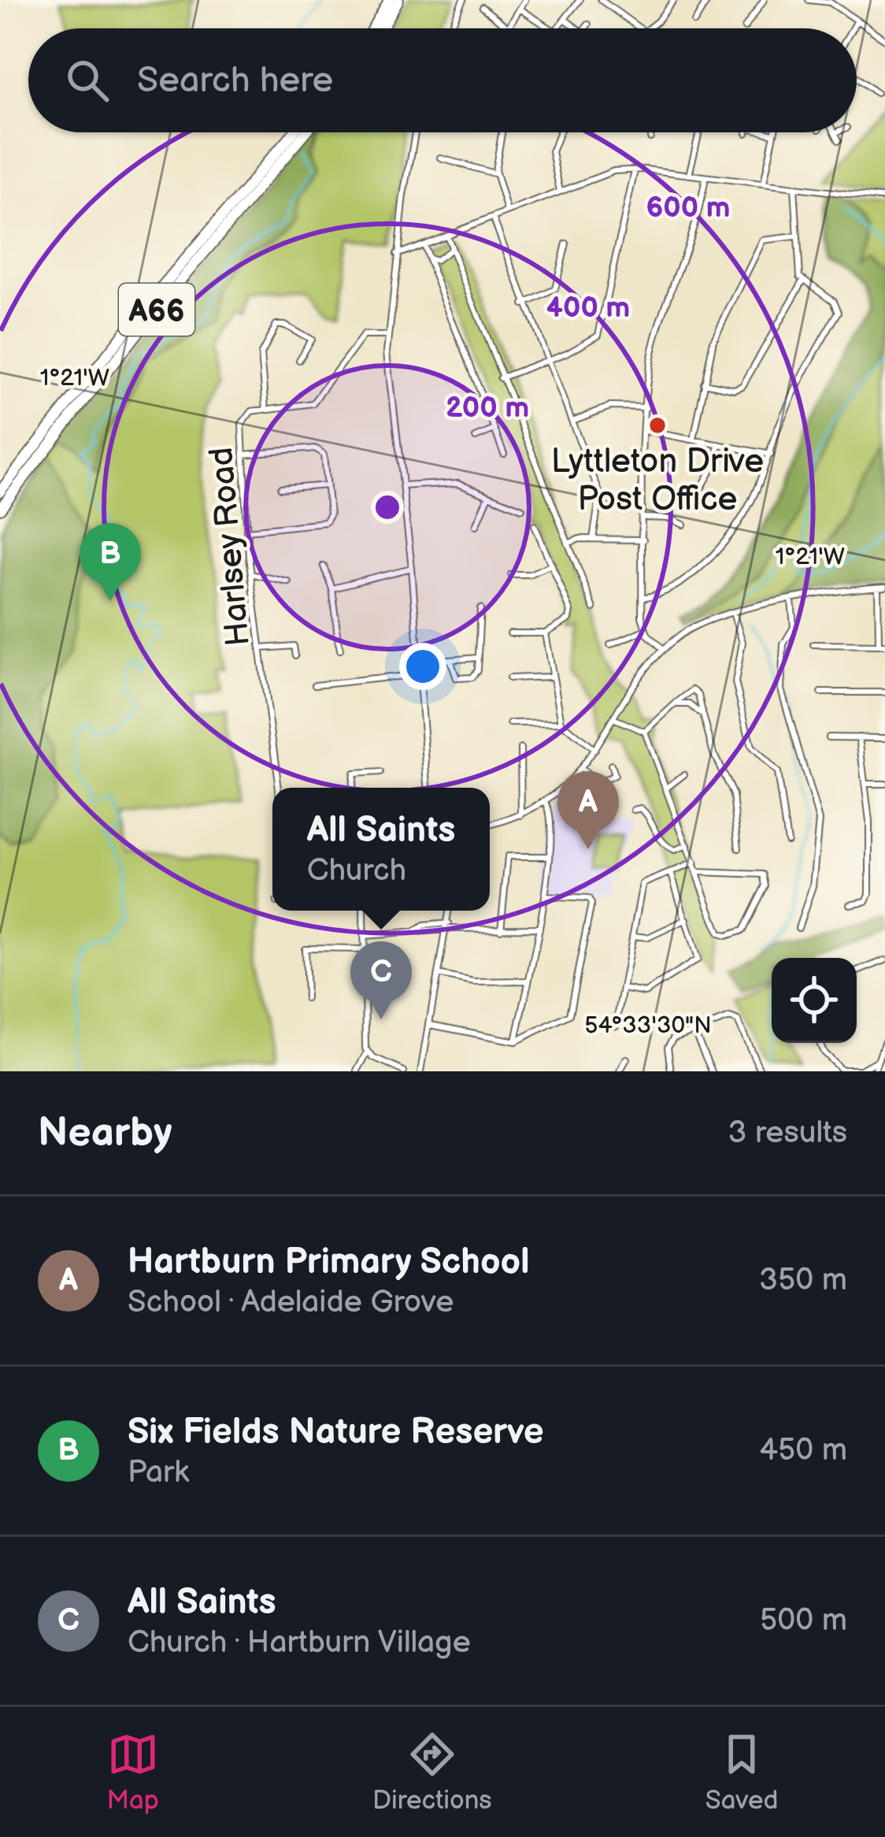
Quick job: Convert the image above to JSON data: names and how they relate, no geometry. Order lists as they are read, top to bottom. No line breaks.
{"streets":{"highway":["A66"],"street":["Harlsey Road"]},"places":["Lyttleton Drive Post Office"],"page":{"search":"Search here","pins":["B","A","C"],"popup":["All Saints","Church"],"heading":["Nearby","3 results"],"list":[{"mark":"A","name":"Hartburn Primary School","note":"School · Adelaide Grove","value":"350 m"},{"mark":"B","name":"Six Fields Nature Reserve","note":"Park","value":"450 m"},{"mark":"C","name":"All Saints","note":"Church · Hartburn Village","value":"500 m"}],"nav":["Map","Directions","Saved"]},"coordinates":["1°21'W","54°33'30\"N"],"rings":["600 m","400 m","200 m"]}
